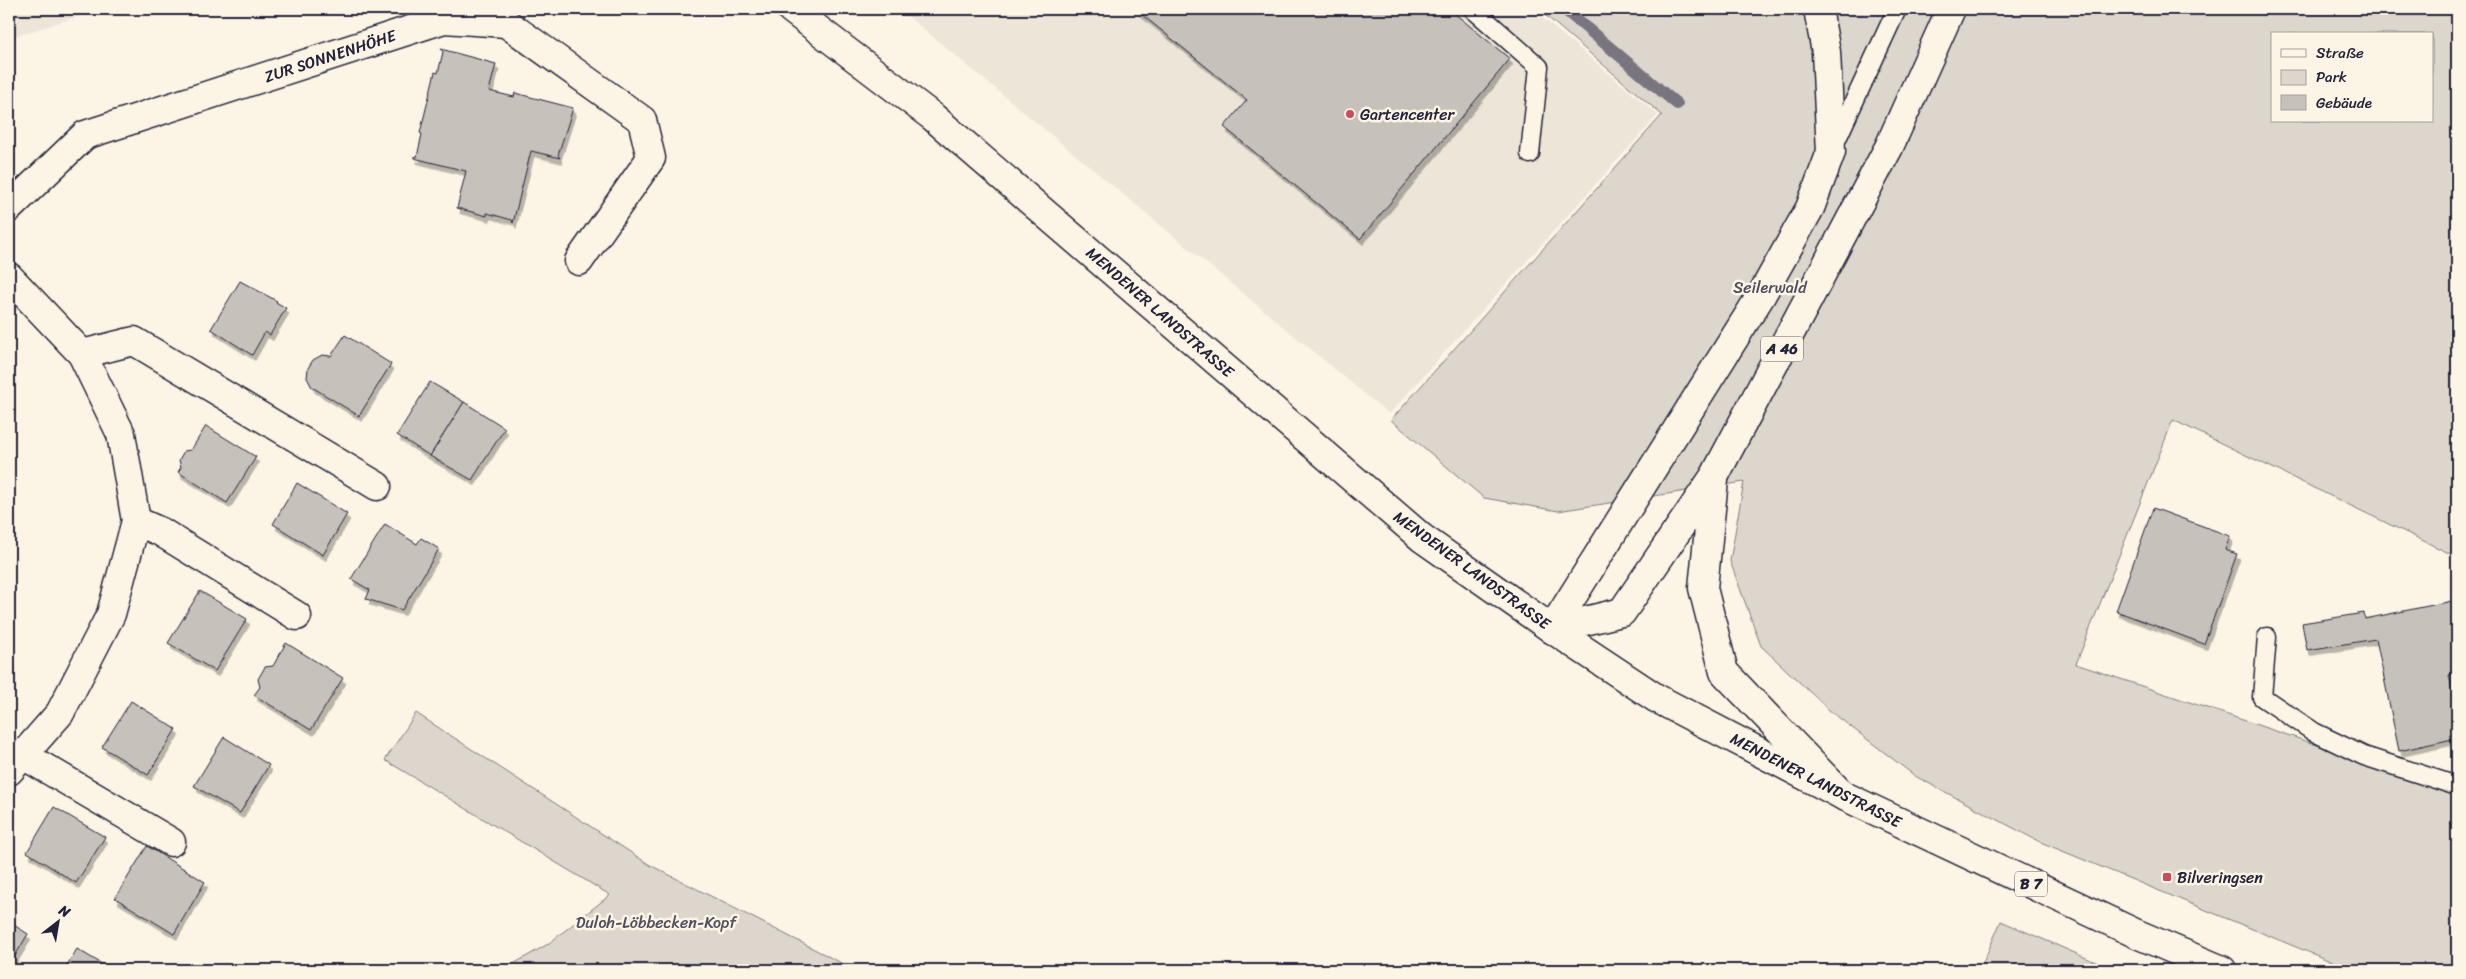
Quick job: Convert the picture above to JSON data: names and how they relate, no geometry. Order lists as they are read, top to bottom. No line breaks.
{"streets":{"main road":["ZUR SONNENHÖHE","MENDENER LANDSTRASSE","A 46","B 7"]},"crossings":[["MENDENER LANDSTRASSE","A 46"]],"parks":["Seilerwald","Duloh-Löbbecken-Kopf"],"places":{"other":["Gartencenter"],"transit":["Bilveringsen"]},"legend":["Straße","Park","Gebäude"],"north":"top right"}
